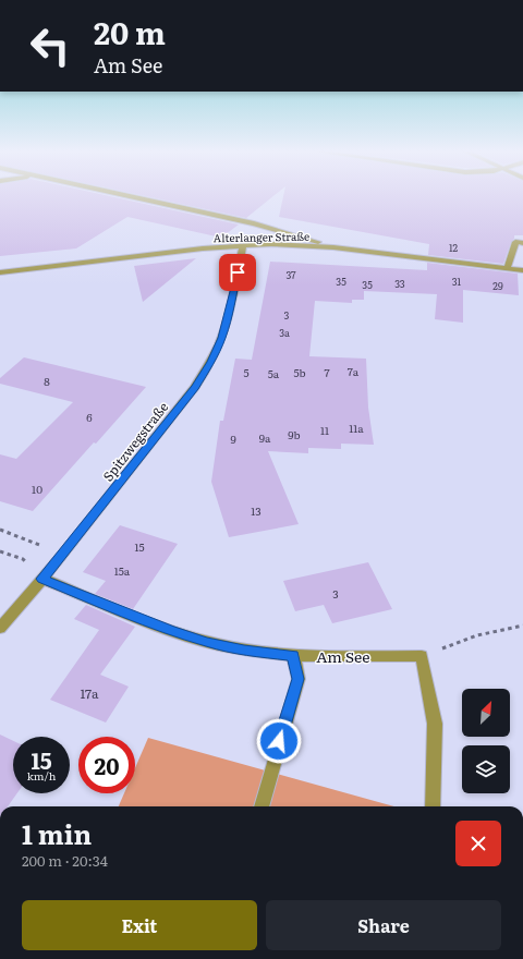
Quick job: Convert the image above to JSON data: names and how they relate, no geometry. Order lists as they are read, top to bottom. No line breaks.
{"streets":{"street":["Alterlanger Straße","Spitzwegstraße","Am See"]},"crossings":[["Alterlanger Straße","Spitzwegstraße"],["Spitzwegstraße","Am See"]],"house_numbers":["12","37","35","31","33","35","29","3","3a","7a","5","5b","7","5a","8","6","11a","11","9b","9a","9","10","13","15","15a","3","17a"],"north":"top right","page":{"turn":["20 m","Am See"],"speed":"15 km/h","limit":"20","heading":["1 min","200 m · 20:34"],"buttons":["Exit","Share"]}}
